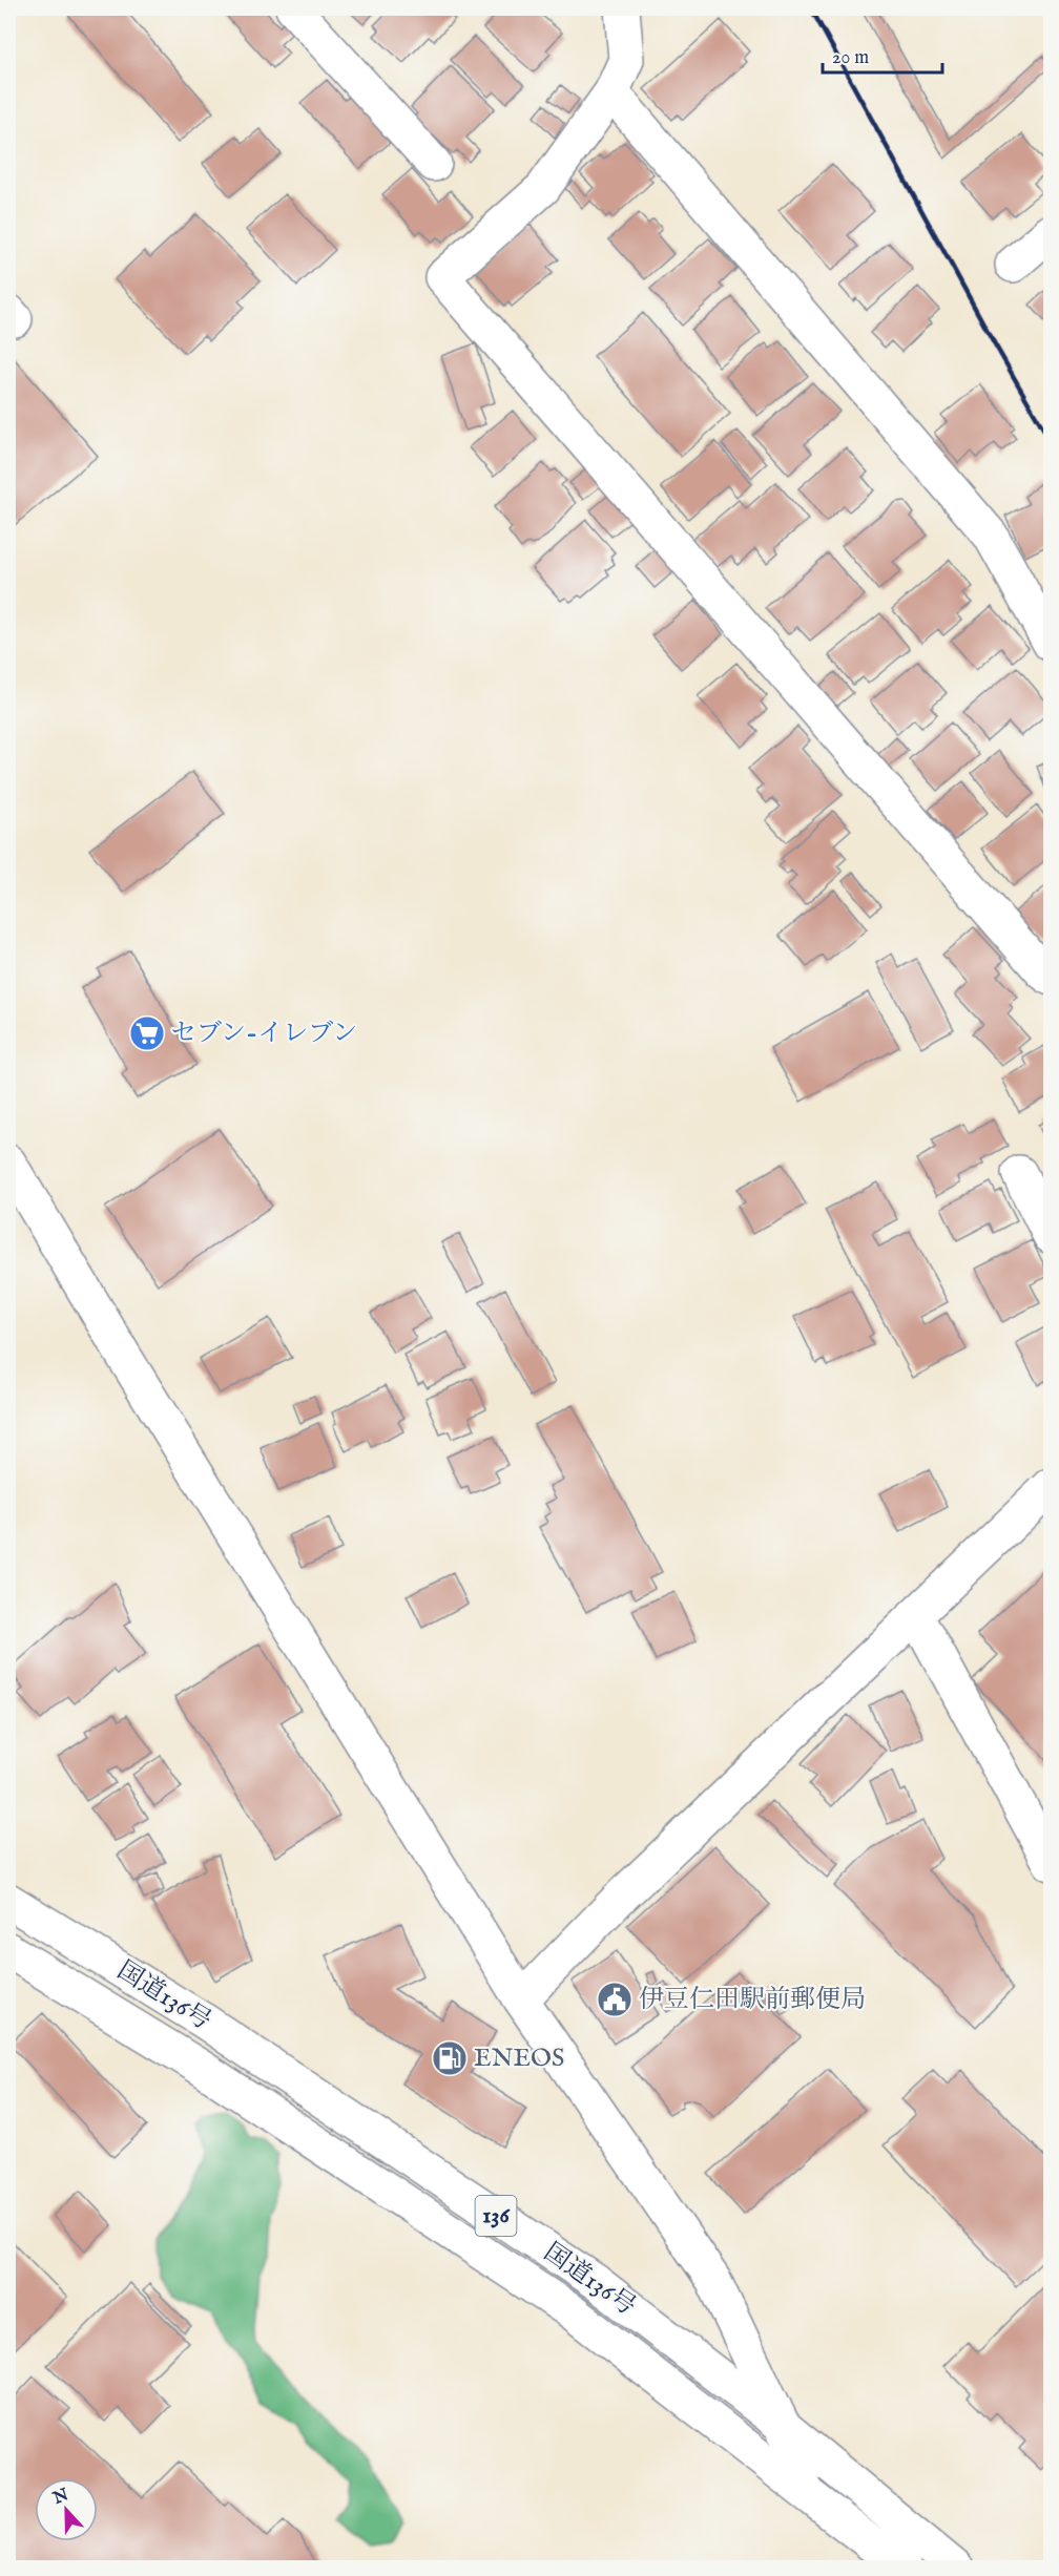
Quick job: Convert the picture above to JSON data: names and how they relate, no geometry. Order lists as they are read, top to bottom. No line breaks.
{"streets":{"main road":["国道136号","136"]},"places":{"supermarket":["セブン-イレブン"],"public building":["伊豆仁田駅前郵便局"],"fuel station":["ENEOS"]},"scale_bar":"20 m","north":"top"}
